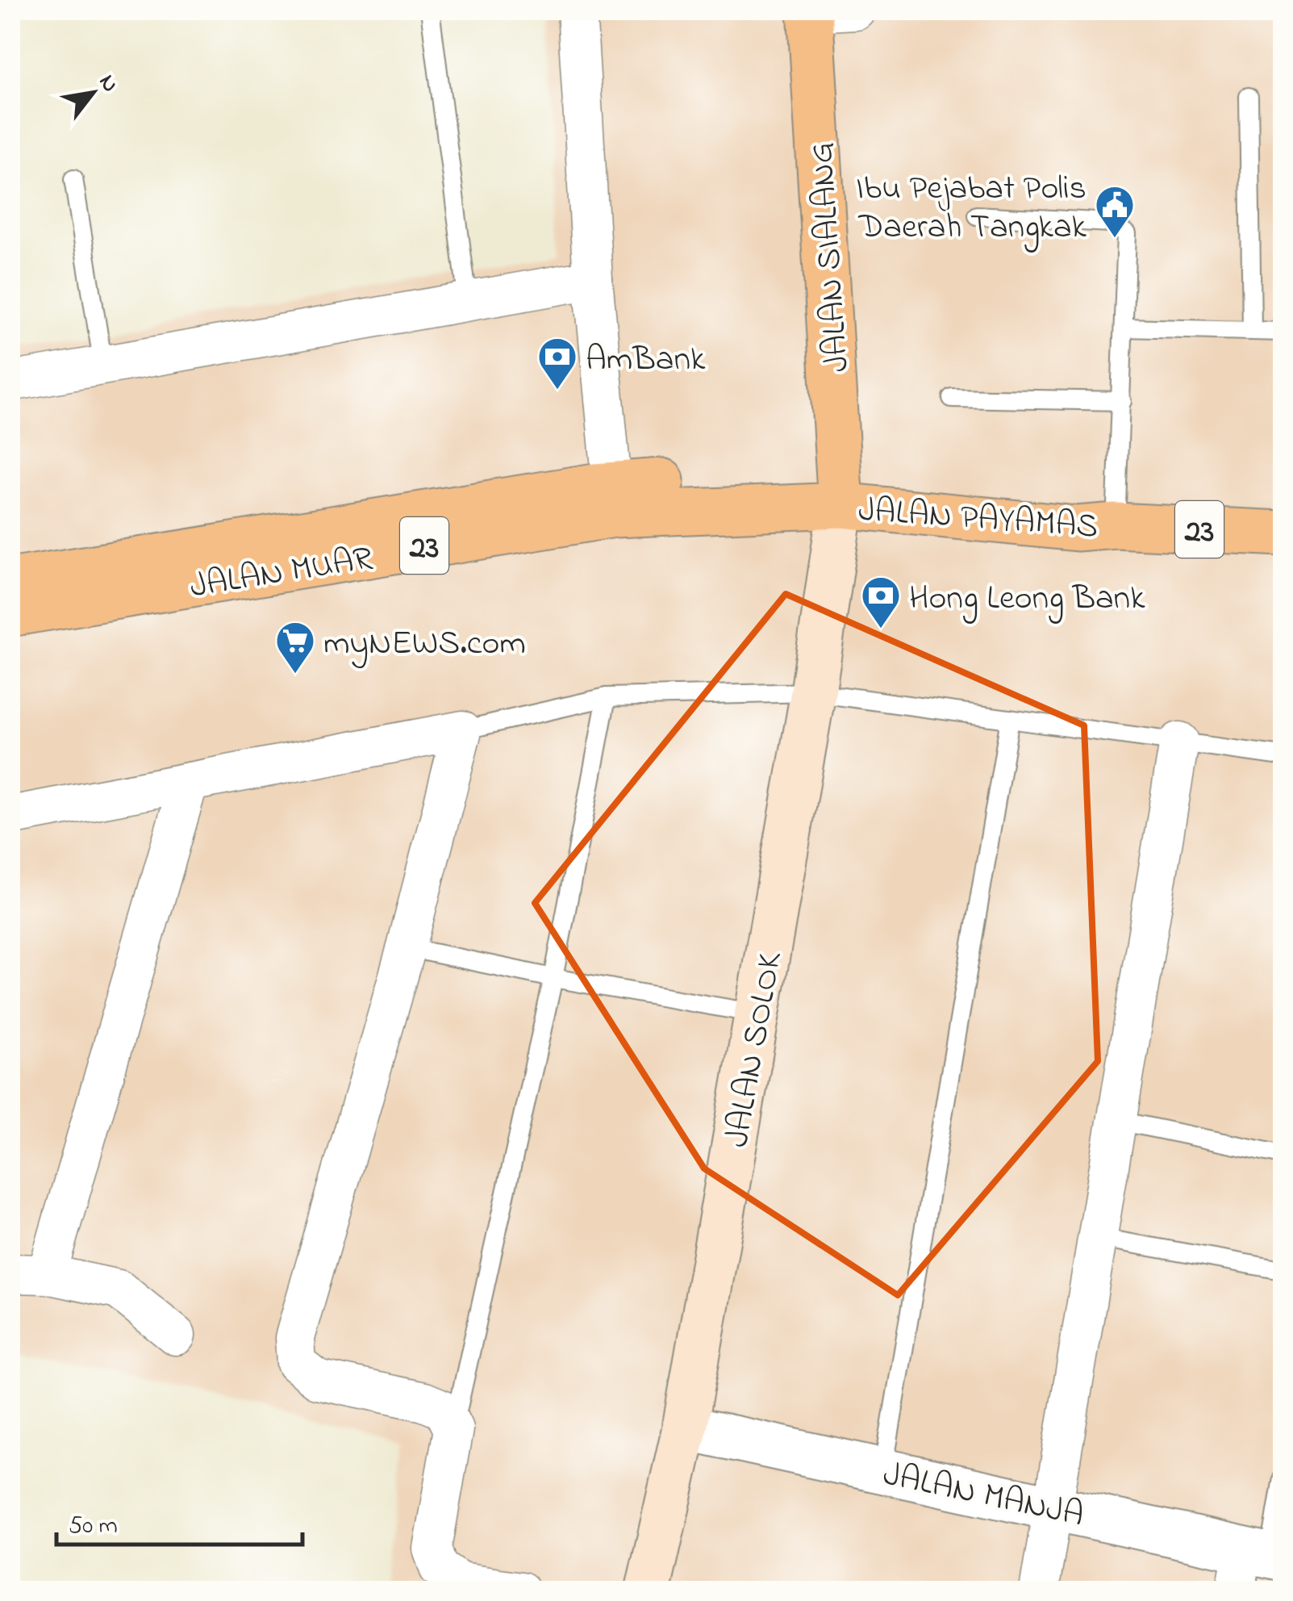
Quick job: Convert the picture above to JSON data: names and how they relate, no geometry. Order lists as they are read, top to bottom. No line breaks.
{"streets":{"main road":["JALAN SIALANG","JALAN PAYAMAS","23","JALAN MUAR","JALAN SOLOK"],"street":["JALAN MANJA"]},"crossings":[["JALAN SIALANG","JALAN PAYAMAS"],["JALAN SIALANG","JALAN MUAR"],["JALAN SIALANG","JALAN SOLOK"],["JALAN PAYAMAS","JALAN MUAR"],["JALAN PAYAMAS","JALAN SOLOK"],["JALAN MUAR","JALAN SOLOK"],["JALAN SOLOK","JALAN MANJA"]],"places":{"public building":["Ibu Pejabat Polis Daerah Tangkak"],"bank":["AmBank","Hong Leong Bank"],"supermarket":["myNEWS.com"]},"scale_bar":"50 m","north":"top right"}
